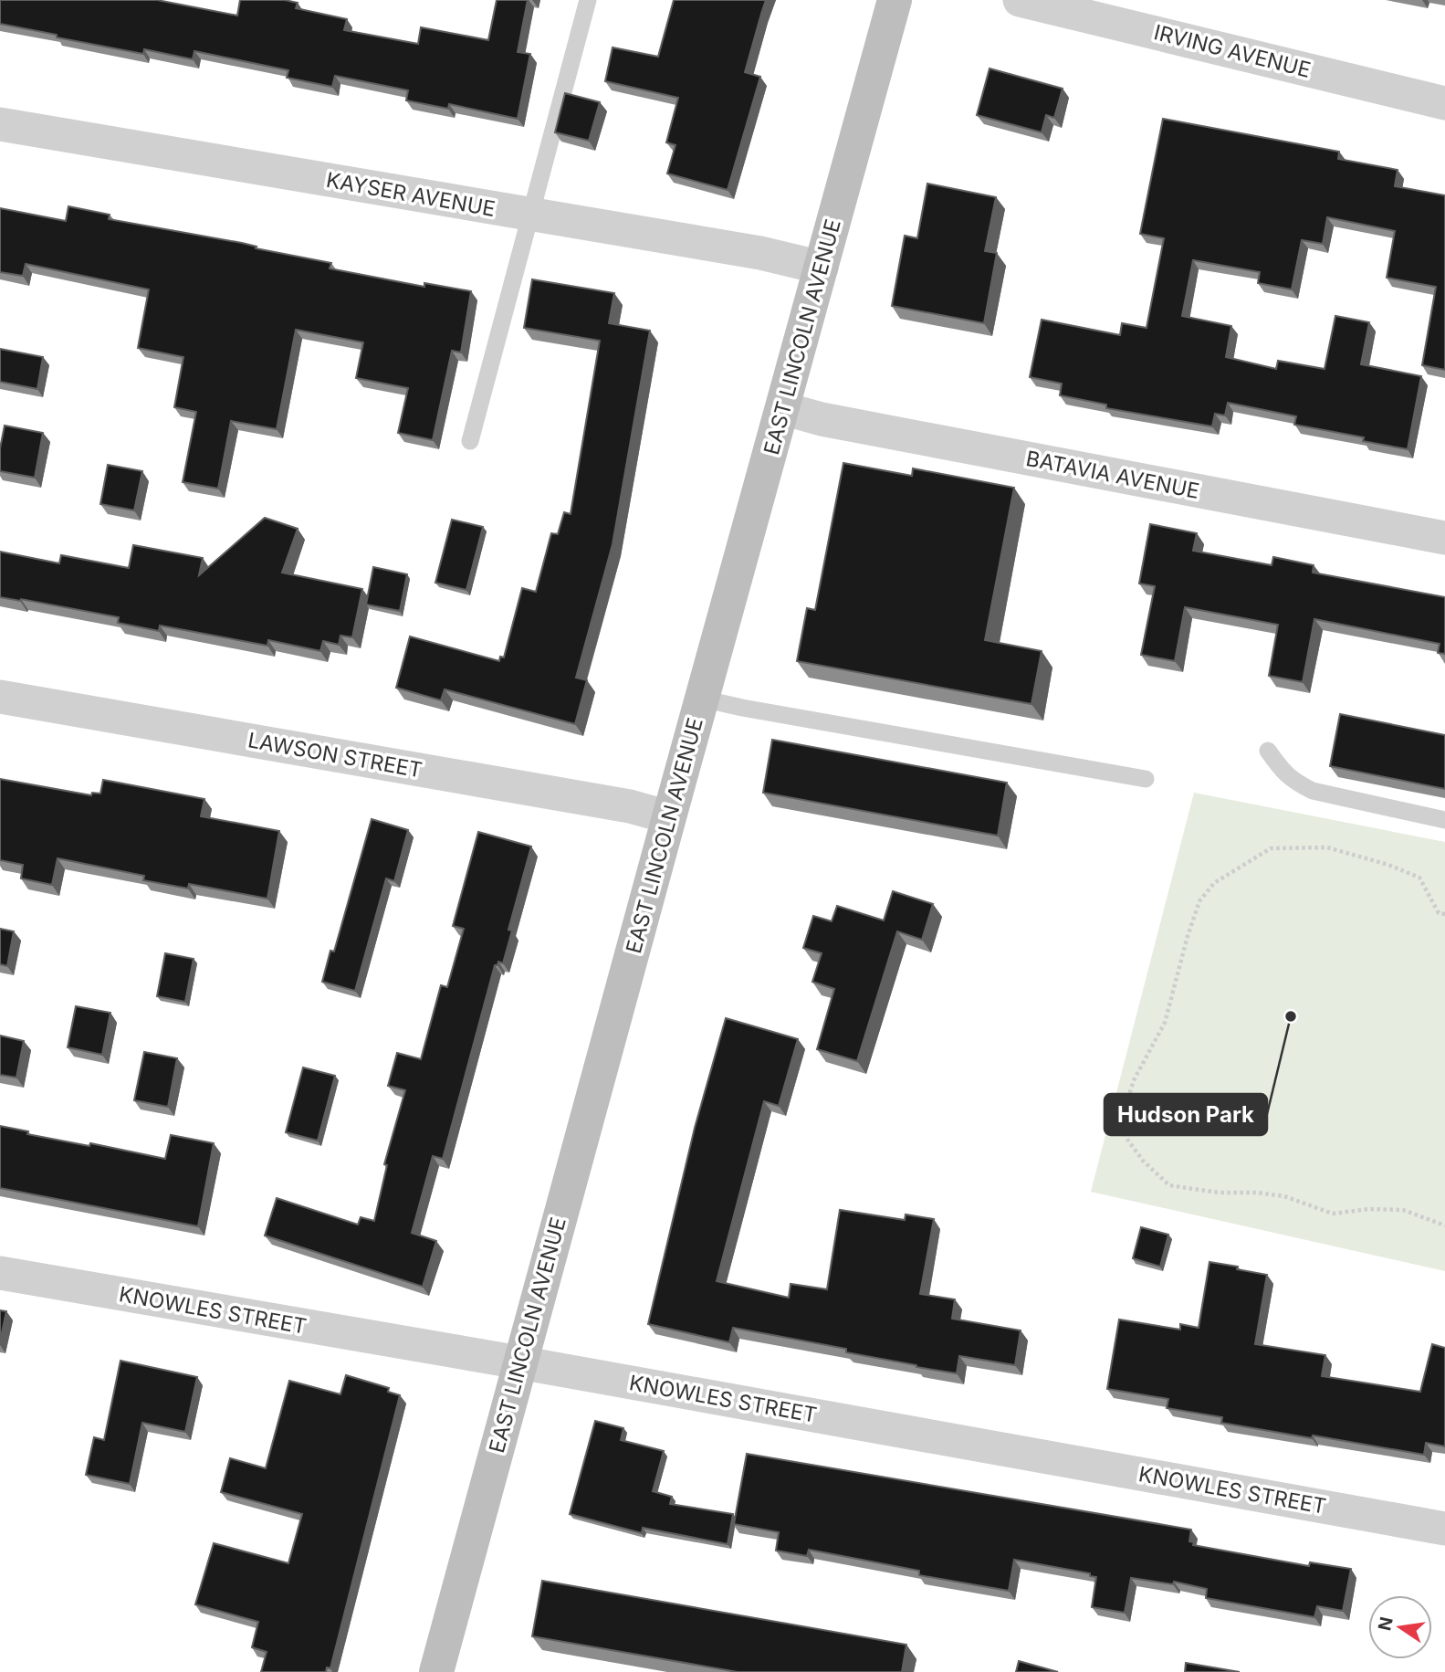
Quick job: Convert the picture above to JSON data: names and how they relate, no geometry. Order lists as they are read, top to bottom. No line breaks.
{"streets":{"street":["IRVING AVENUE","KAYSER AVENUE","EAST LINCOLN AVENUE","BATAVIA AVENUE","LAWSON STREET","KNOWLES STREET"]},"crossings":[["KAYSER AVENUE","EAST LINCOLN AVENUE"],["EAST LINCOLN AVENUE","BATAVIA AVENUE"],["EAST LINCOLN AVENUE","LAWSON STREET"],["EAST LINCOLN AVENUE","KNOWLES STREET"]],"places":["Hudson Park"],"north":"left"}
